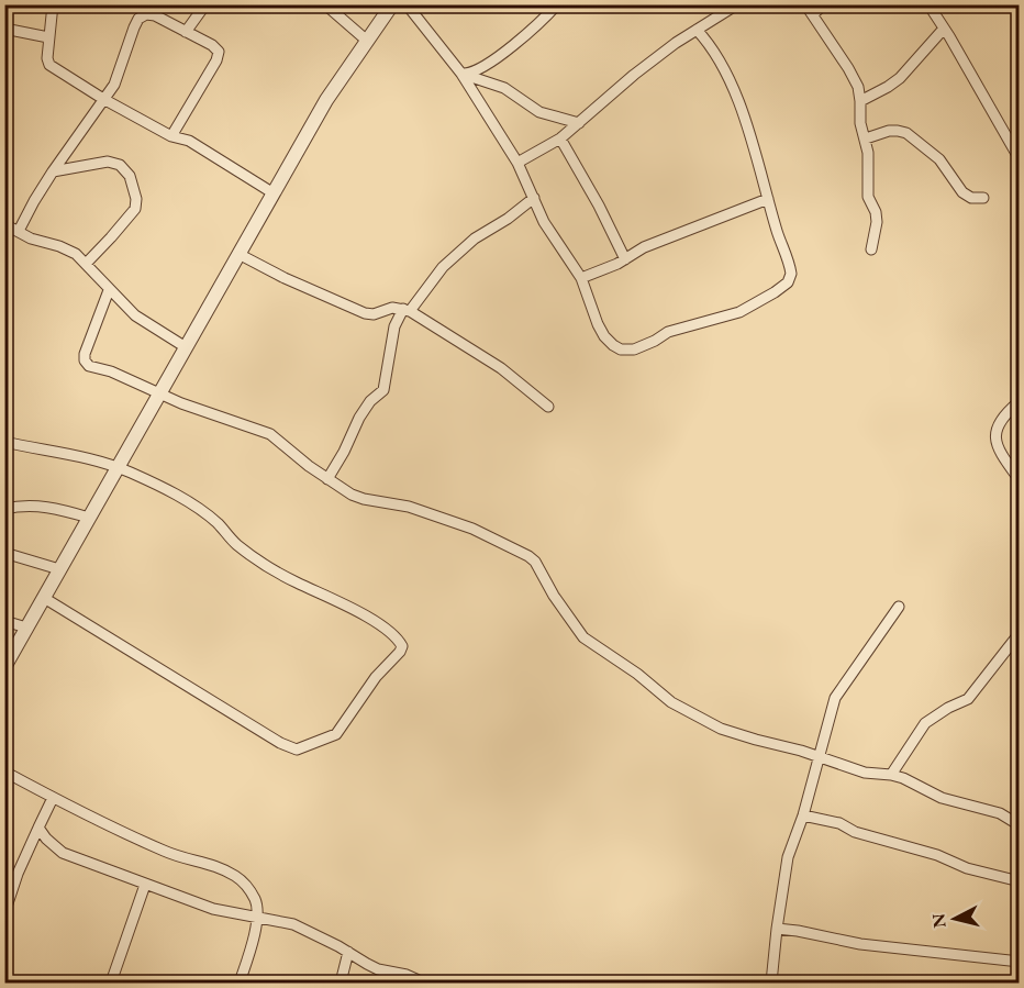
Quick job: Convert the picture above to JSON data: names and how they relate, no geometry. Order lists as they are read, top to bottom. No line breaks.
{"north":"left"}
